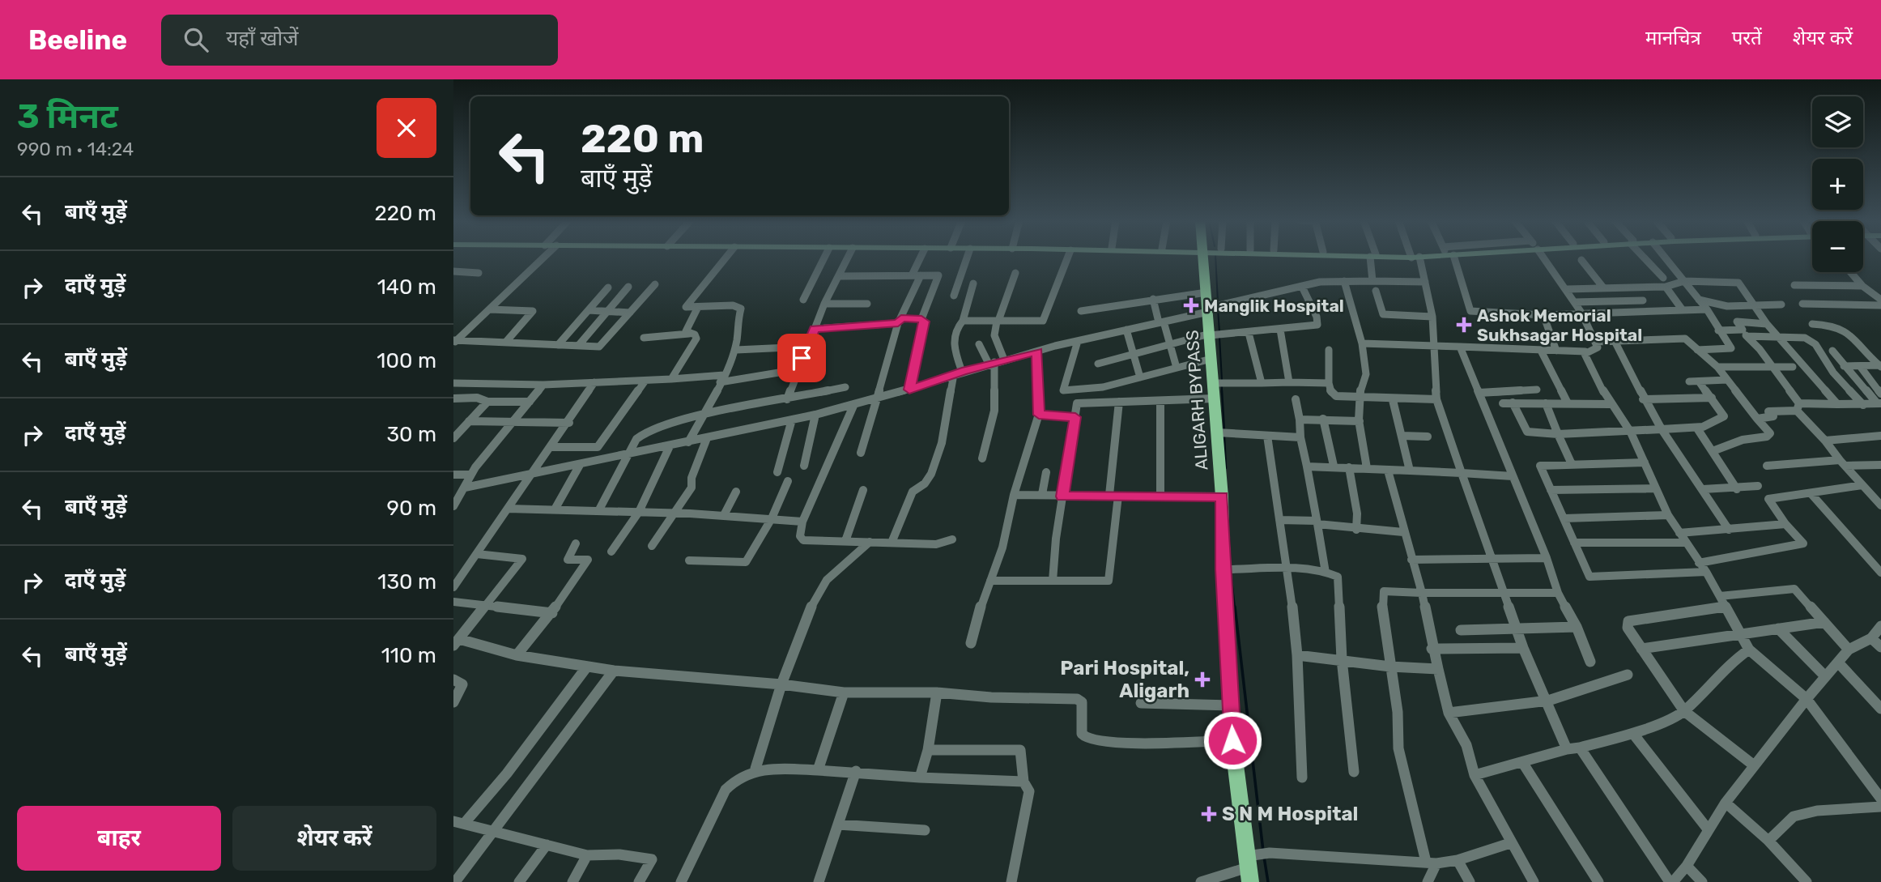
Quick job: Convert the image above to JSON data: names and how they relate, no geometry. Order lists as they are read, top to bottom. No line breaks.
{"streets":{"highway":["ALIGARH BYPASS"]},"places":{"health":["Manglik Hospital","Ashok Memorial Sukhsagar Hospital","Pari Hospital, Aligarh","S N M Hospital"]},"page":{"header":"Beeline","search":"यहाँ खोजें","nav":["मानचित्र","परतें","शेयर करें"],"heading":["3 मिनट","990 m · 14:24"],"map_buttons":["+","−"],"turn":["220 m","बाएँ मुड़ें"],"list":[{"name":"बाएँ मुड़ें","value":"220 m"},{"name":"दाएँ मुड़ें","value":"140 m"},{"name":"बाएँ मुड़ें","value":"100 m"},{"name":"दाएँ मुड़ें","value":"30 m"},{"name":"बाएँ मुड़ें","value":"90 m"},{"name":"दाएँ मुड़ें","value":"130 m"},{"name":"बाएँ मुड़ें","value":"110 m"}],"buttons":["बाहर","शेयर करें"]}}
